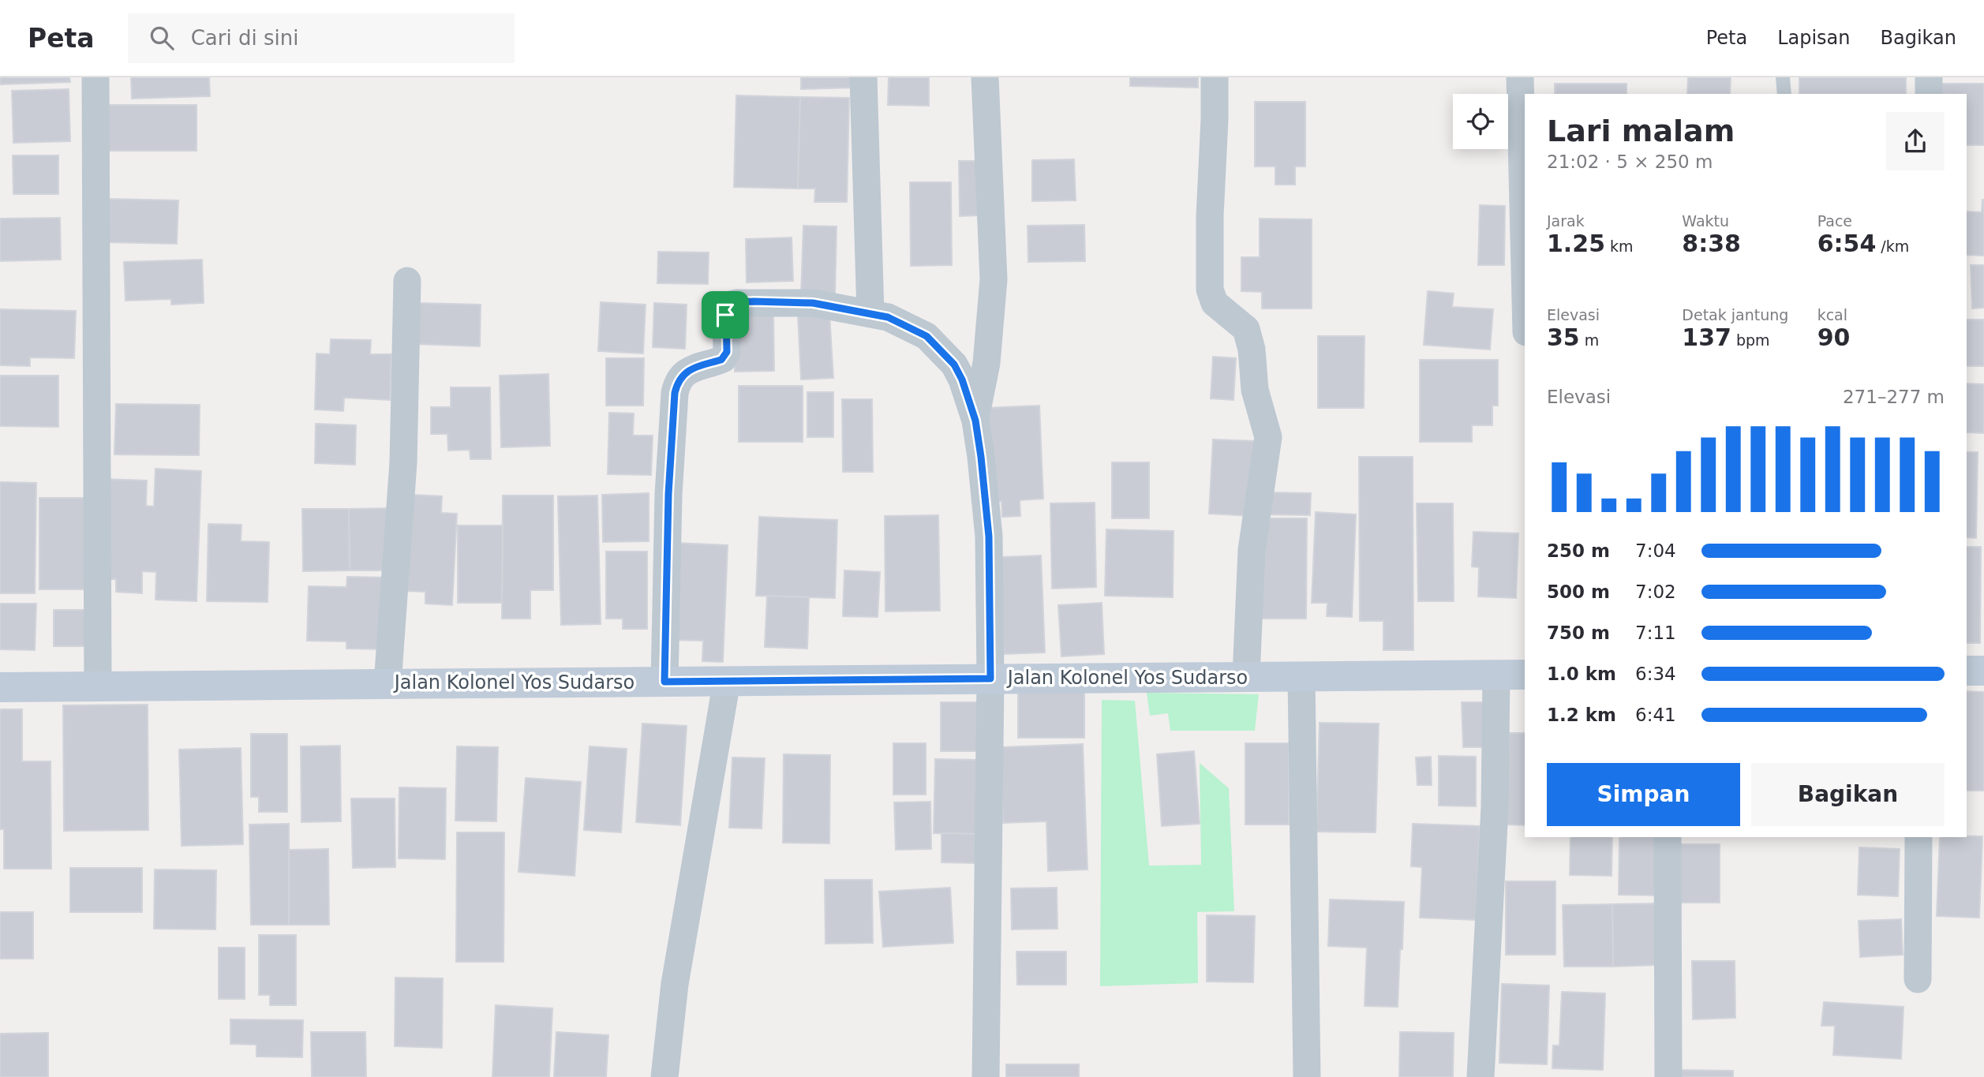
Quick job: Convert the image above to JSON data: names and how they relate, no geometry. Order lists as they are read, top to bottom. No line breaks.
{"streets":{"street":["Jalan Kolonel Yos Sudarso"]},"page":{"header":"Peta","search":"Cari di sini","nav":["Peta","Lapisan","Bagikan"],"heading":["Lari malam","21:02 · 5 × 250 m"],"stats":[["Jarak","1.25 km"],["Waktu","8:38"],["Pace","6:54 /km"],["Elevasi","35 m"],["Detak jantung","137 bpm"],["kcal","90"]],"chart":["Elevasi","271–277 m"],"list":[{"name":"250 m","note":"7:04"},{"name":"500 m","note":"7:02"},{"name":"750 m","note":"7:11"},{"name":"1.0 km","note":"6:34"},{"name":"1.2 km","note":"6:41"}],"buttons":["Simpan","Bagikan"]}}
